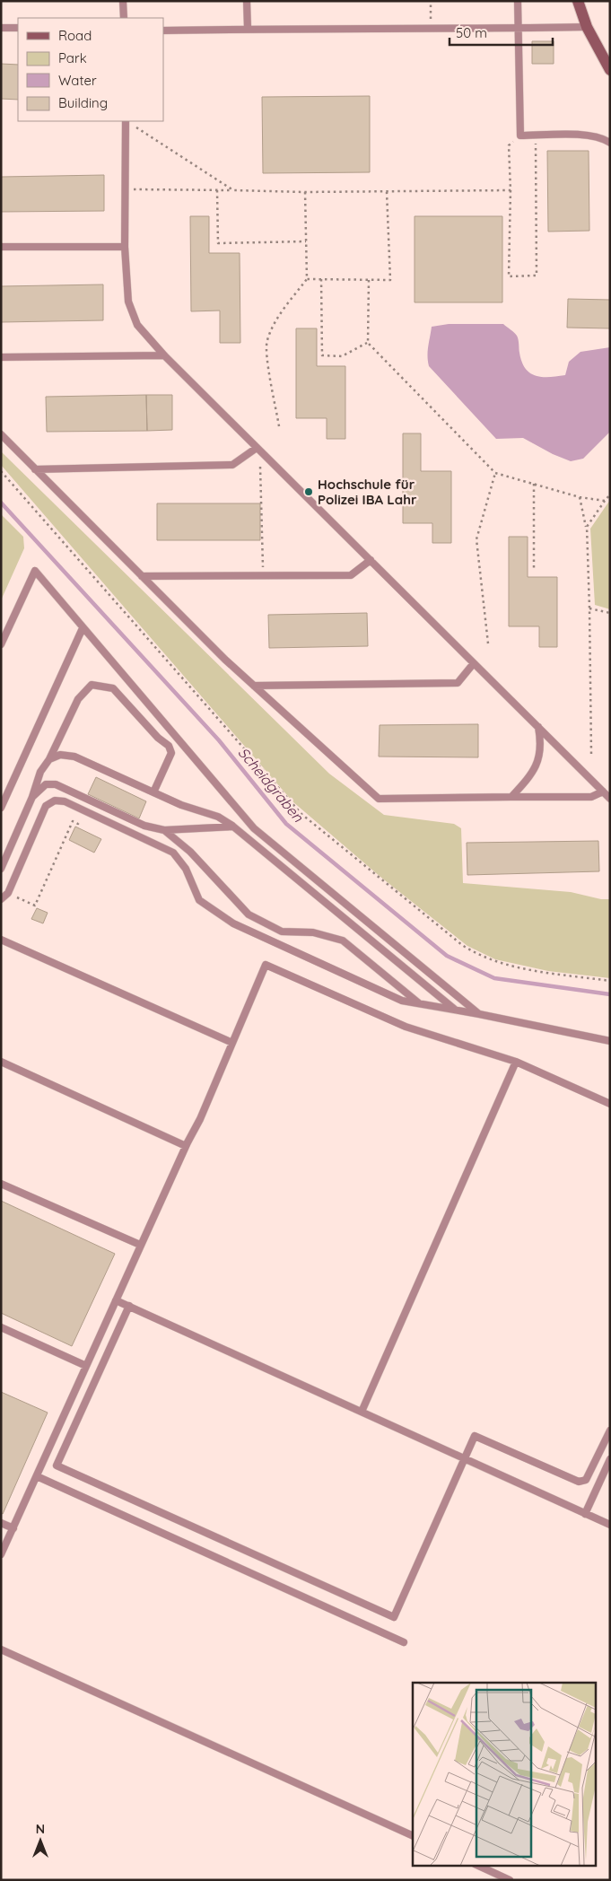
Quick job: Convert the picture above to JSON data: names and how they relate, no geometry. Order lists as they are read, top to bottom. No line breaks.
{"water":["Scheidgraben"],"places":["Hochschule für Polizei IBA Lahr"],"legend":["Road","Park","Water","Building"],"scale_bar":"50 m","north":"top"}
